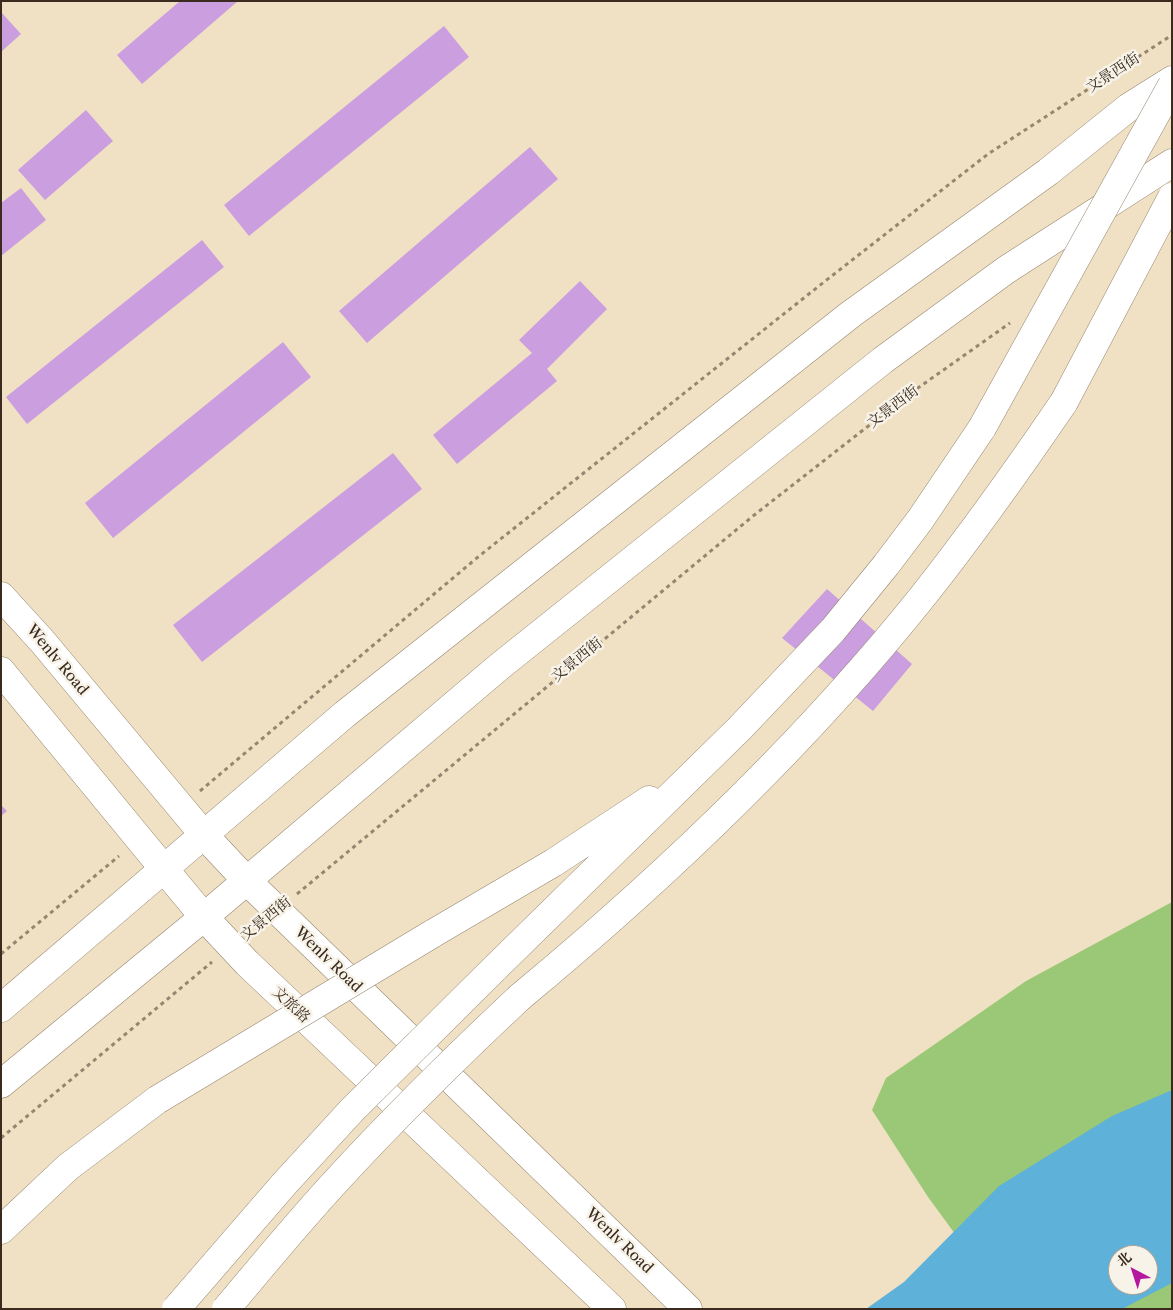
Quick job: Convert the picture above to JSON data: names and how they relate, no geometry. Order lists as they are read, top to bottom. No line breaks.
{"streets":{"main road":["Wenlv Road","文旅路"],"path":["文景西街"]},"crossings":[["文景西街","Wenlv Road"],["文景西街","文旅路"]],"north":"top left"}
